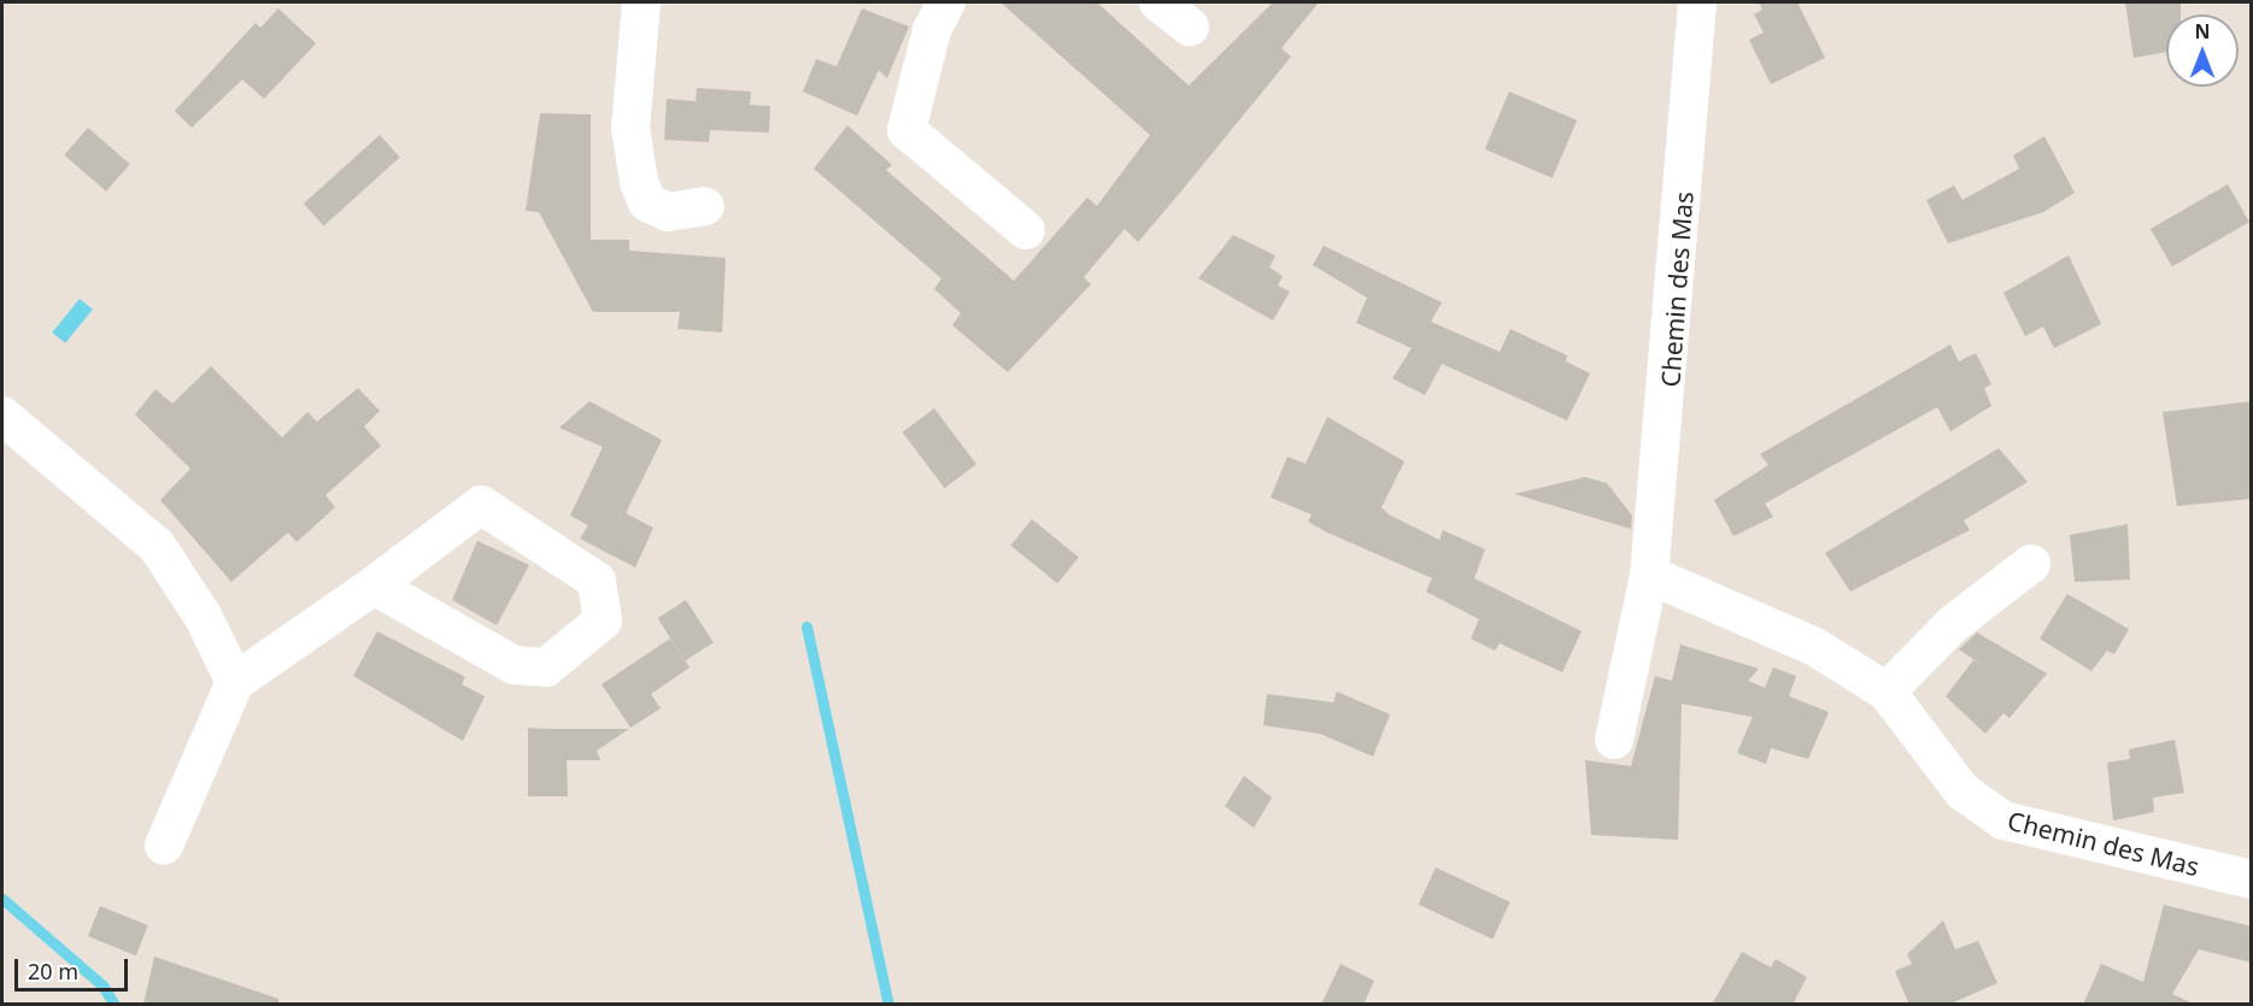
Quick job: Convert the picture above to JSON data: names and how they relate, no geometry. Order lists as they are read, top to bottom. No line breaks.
{"streets":{"street":["Chemin des Mas"]},"scale_bar":"20 m","north":"top"}
